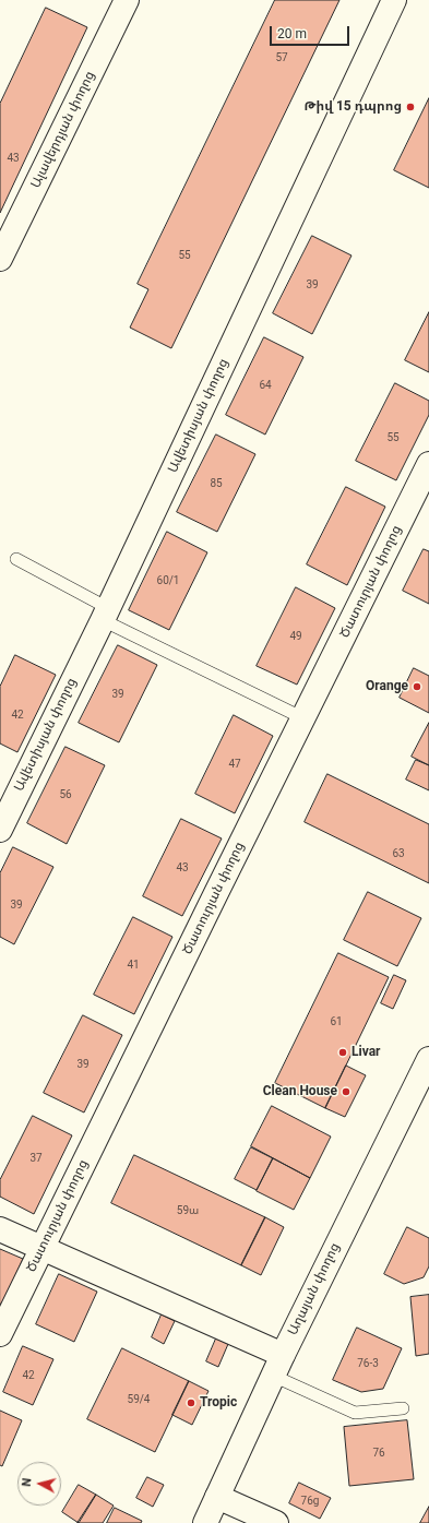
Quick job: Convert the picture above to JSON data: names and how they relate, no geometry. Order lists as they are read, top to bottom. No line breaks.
{"streets":{"street":["Ալավերդյան փողոց","Ավետիսյան փողոց","Ծատուրյան փողոց","Աղայան փողոց"]},"places":["Թիվ 15 դպրոց","Orange","Livar","Clean House","Tropic"],"house_numbers":["57","43","55","39","64","55","85","60/1","49","39","42","47","56","63","43","39","41","61","39","37","59ա","76-3","42","59/4","76","76g"],"scale_bar":"20 m","north":"left"}
